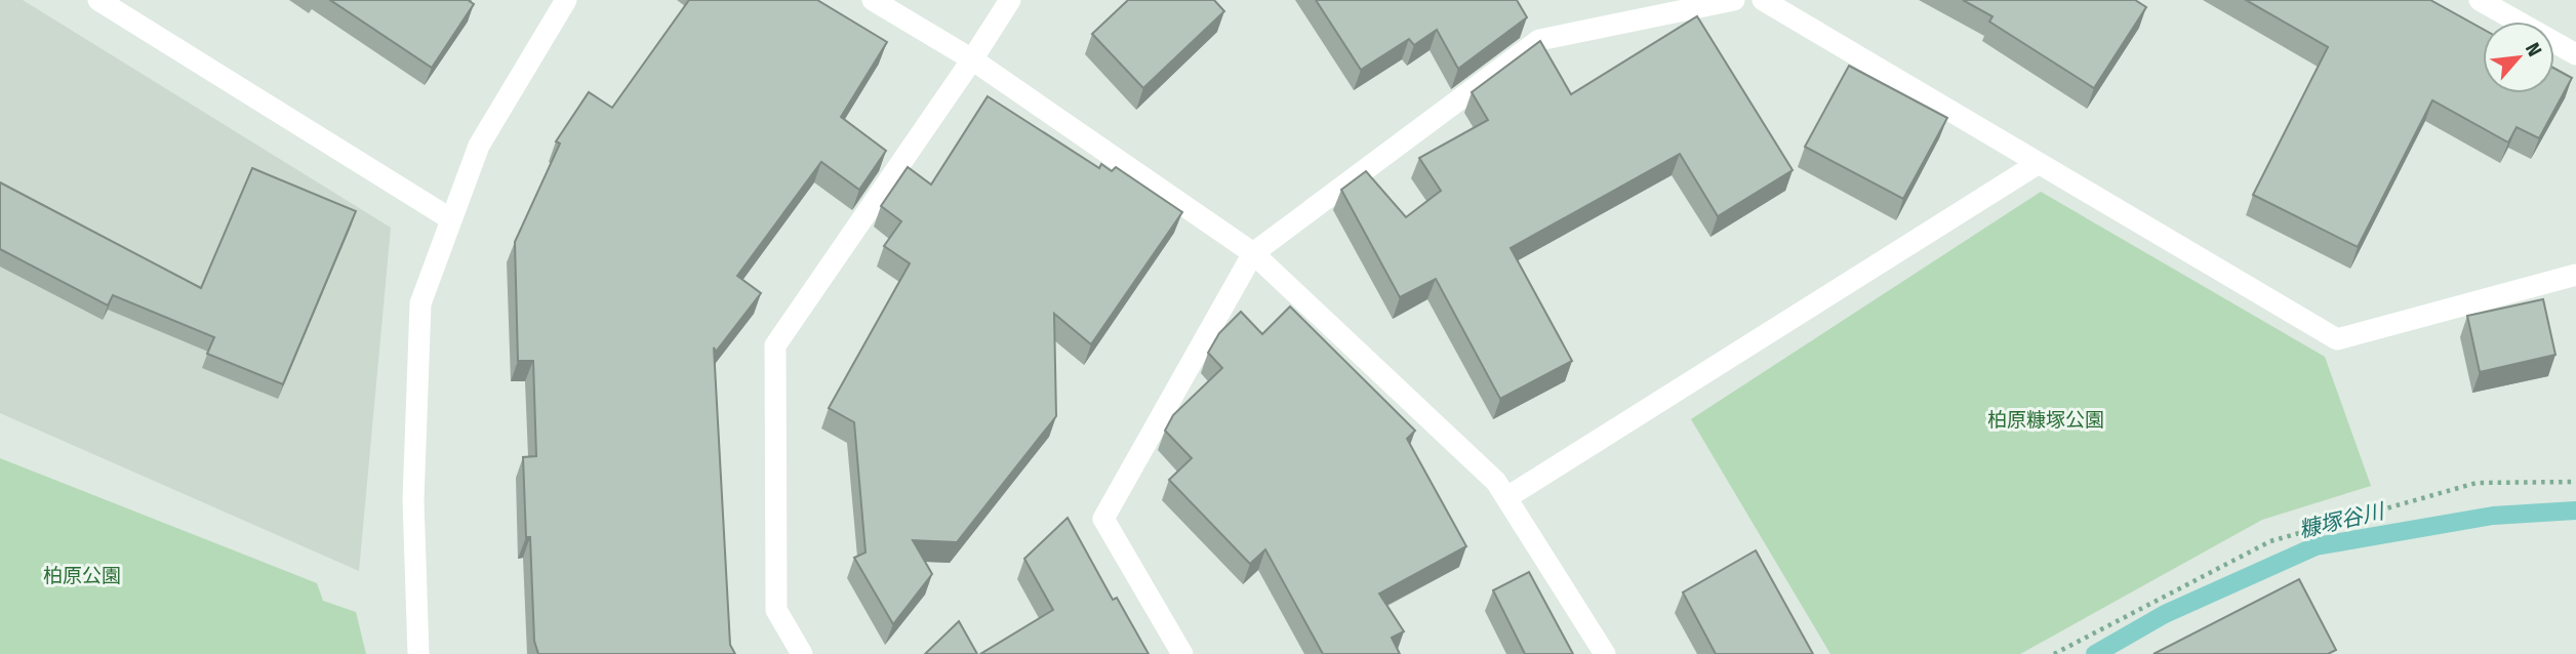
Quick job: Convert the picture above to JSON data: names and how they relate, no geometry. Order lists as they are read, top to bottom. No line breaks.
{"water":["糠塚谷川"],"parks":["柏原糠塚公園","柏原公園"],"north":"top right"}
